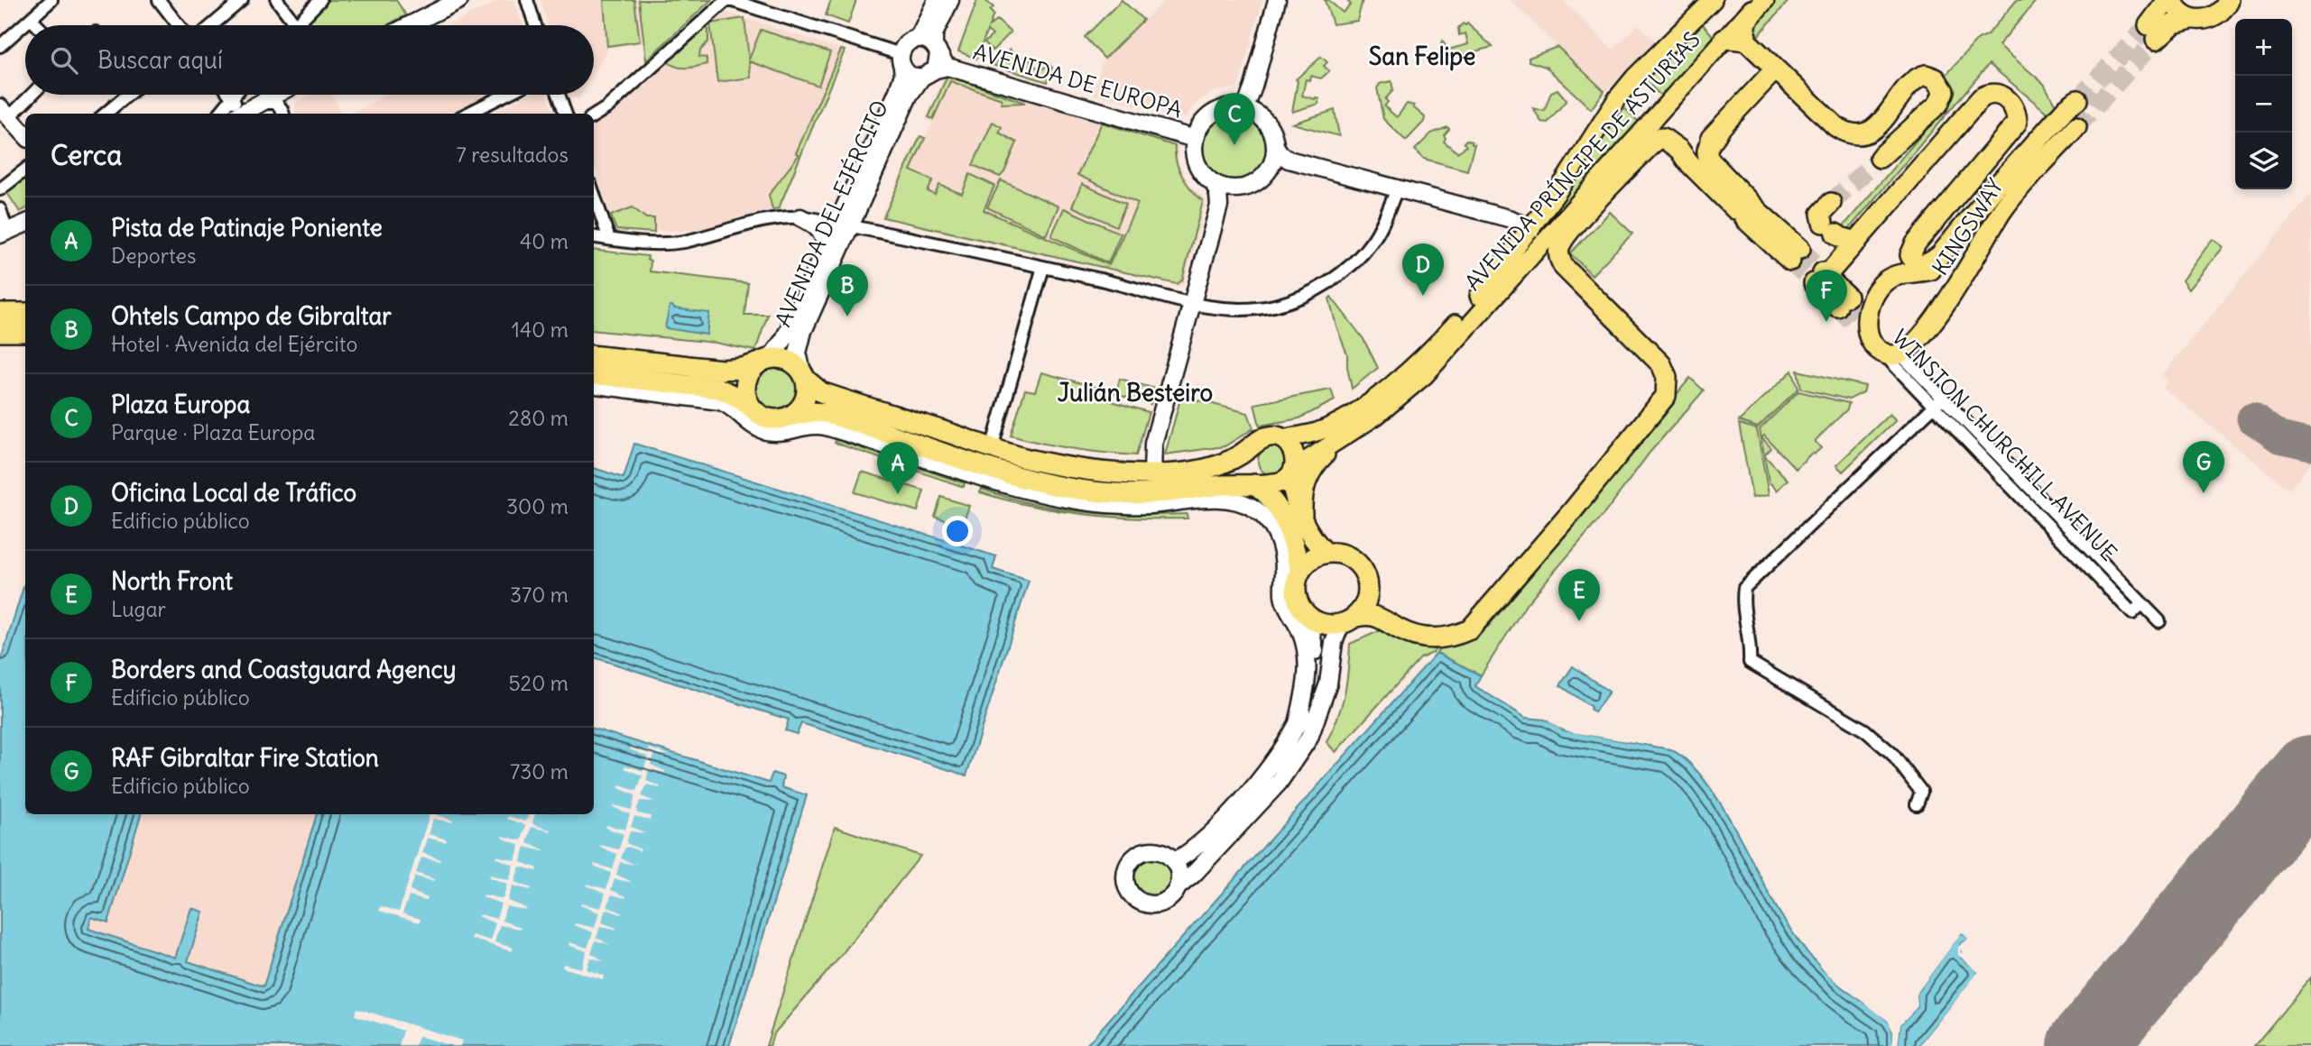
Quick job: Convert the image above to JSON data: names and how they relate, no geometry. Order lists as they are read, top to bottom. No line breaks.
{"streets":{"highway":["AVENIDA PRÍNCIPE DE ASTURIAS","KINGSWAY","WINSTON CHURCHILL AVENUE"],"street":["AVENIDA DE EUROPA","AVENIDA DEL EJÉRCITO"]},"crossings":[["AVENIDA DE EUROPA","AVENIDA DEL EJÉRCITO"],["AVENIDA PRÍNCIPE DE ASTURIAS","AVENIDA DEL EJÉRCITO"],["KINGSWAY","WINSTON CHURCHILL AVENUE"]],"districts":["San Felipe","Julián Besteiro"],"page":{"map_buttons":["+","−"],"search":"Buscar aquí","pins":["C","D","B","F","G","A","E"],"heading":["Cerca","7 resultados"],"list":[{"mark":"A","name":"Pista de Patinaje Poniente","note":"Deportes","value":"40 m"},{"mark":"B","name":"Ohtels Campo de Gibraltar","note":"Hotel · Avenida del Ejército","value":"140 m"},{"mark":"C","name":"Plaza Europa","note":"Parque · Plaza Europa","value":"280 m"},{"mark":"D","name":"Oficina Local de Tráfico","note":"Edificio público","value":"300 m"},{"mark":"E","name":"North Front","note":"Lugar","value":"370 m"},{"mark":"F","name":"Borders and Coastguard Agency","note":"Edificio público","value":"520 m"},{"mark":"G","name":"RAF Gibraltar Fire Station","note":"Edificio público","value":"730 m"}]}}
